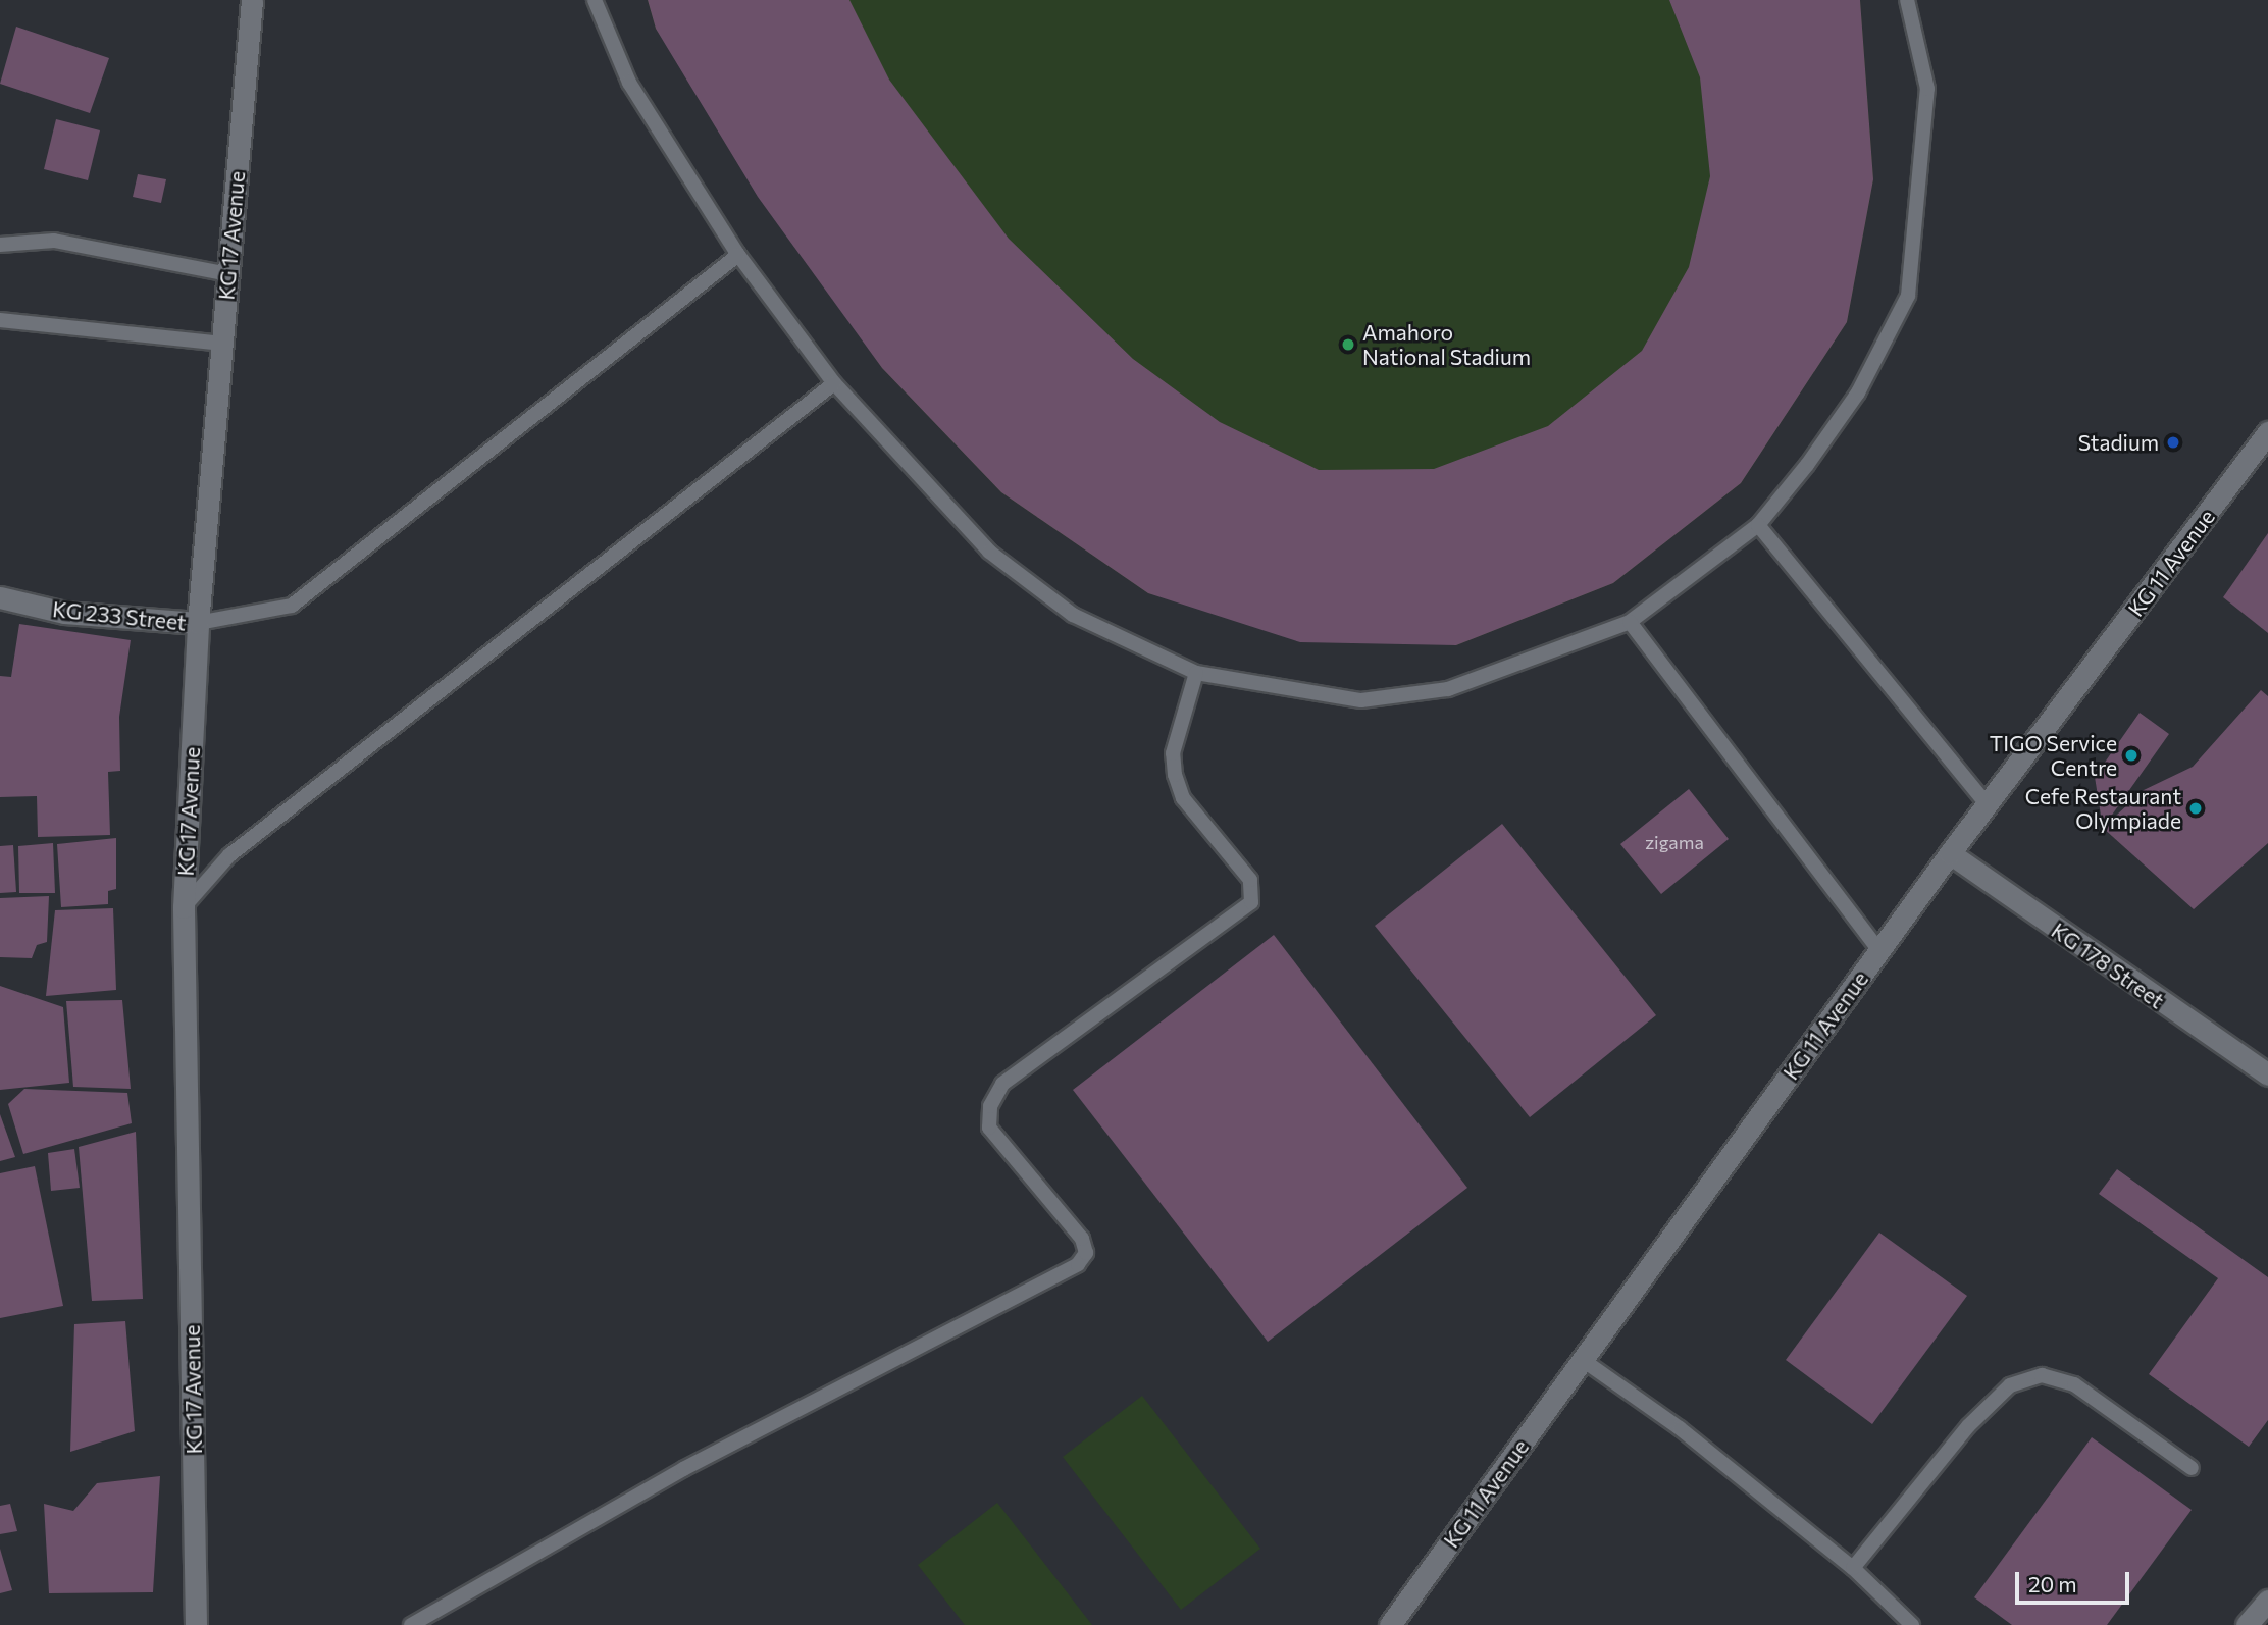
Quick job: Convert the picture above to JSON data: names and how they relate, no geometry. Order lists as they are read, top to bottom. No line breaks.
{"streets":{"street":["KG 17 Avenue","KG 11 Avenue","KG 233 Street","KG 178 Street"]},"crossings":[["KG 17 Avenue","KG 233 Street"],["KG 11 Avenue","KG 178 Street"]],"places":["Amahoro National Stadium","Stadium","TIGO Service Centre","Cefe Restaurant Olympiade"],"house_numbers":["zigama"],"scale_bar":"20 m"}
